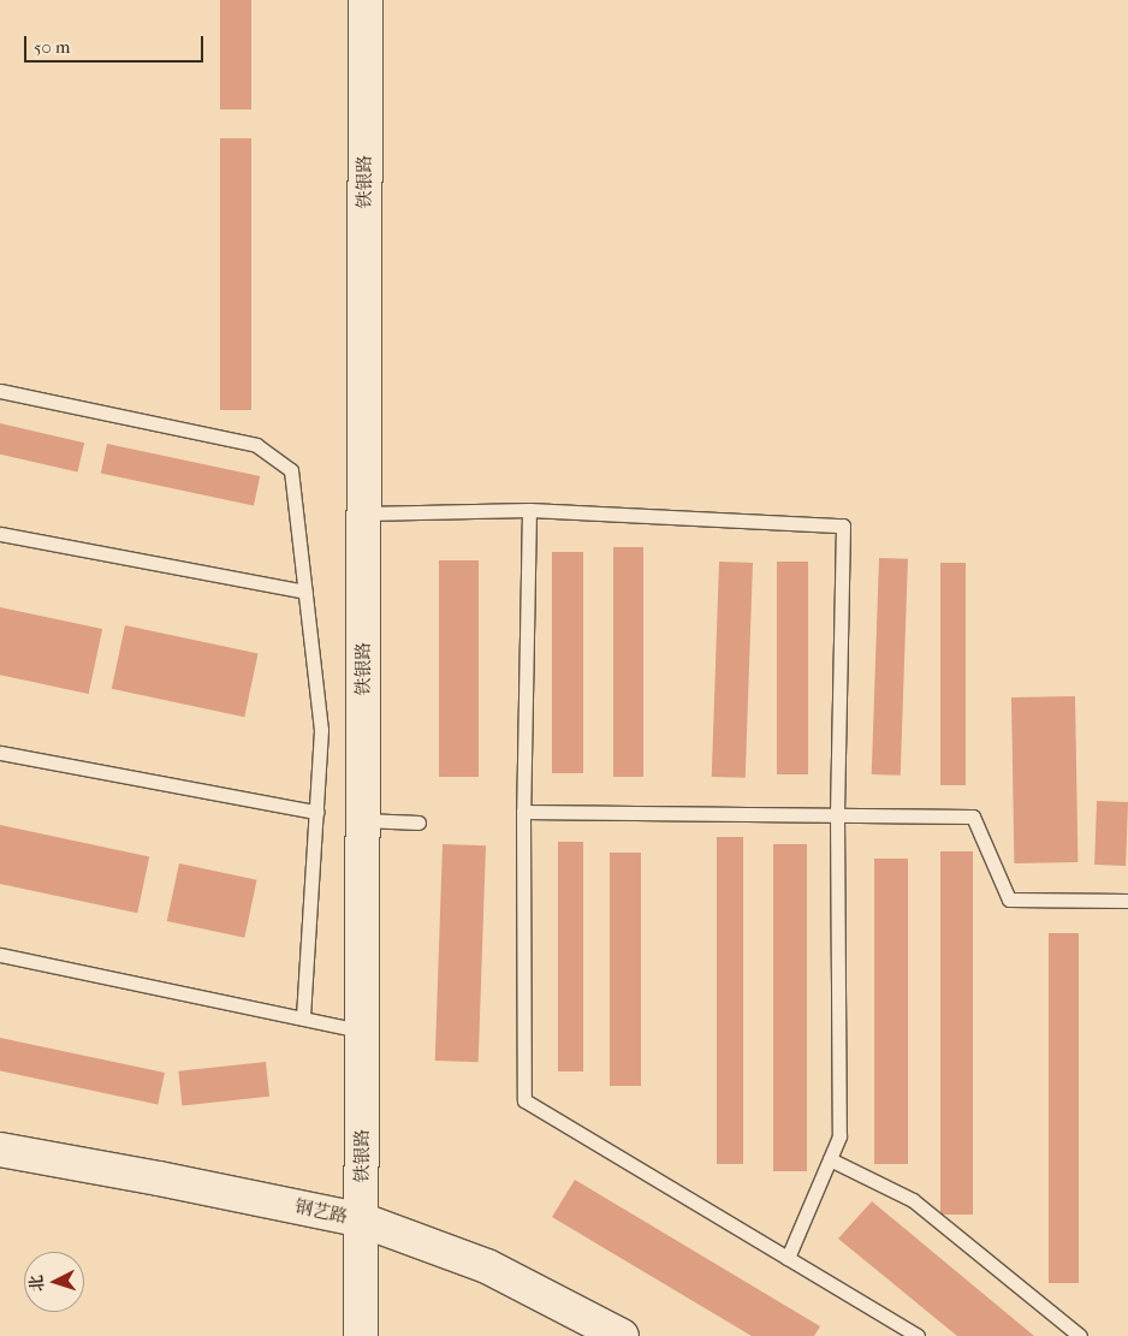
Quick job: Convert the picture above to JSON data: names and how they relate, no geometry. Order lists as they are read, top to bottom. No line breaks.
{"streets":{"main road":["铁银路","钢艺路"]},"crossings":[["铁银路","钢艺路"]],"scale_bar":"50 m","north":"left"}
